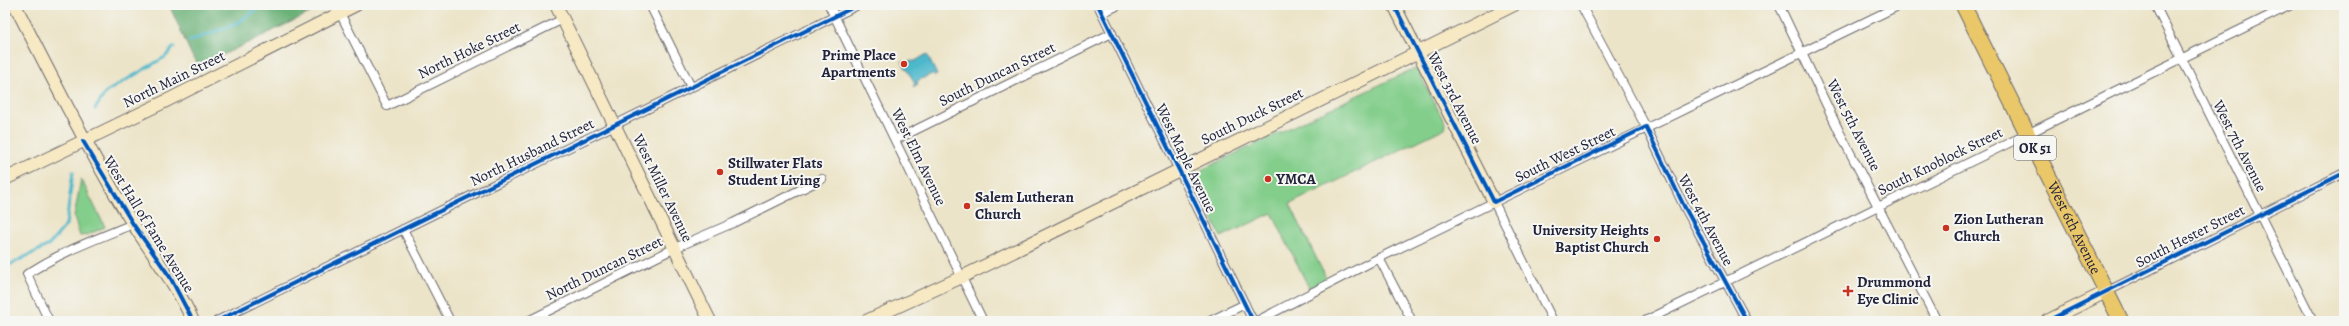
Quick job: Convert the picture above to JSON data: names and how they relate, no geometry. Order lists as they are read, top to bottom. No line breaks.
{"streets":{"highway":["OK 51","West 6th Avenue"],"main road":["North Main Street","West 3rd Avenue","South Duck Street","West Miller Avenue","West Hall of Fame Avenue","South Hester Street"],"street":["North Hoke Street","South Duncan Street","West 5th Avenue","West 7th Avenue","North Husband Street","South West Street","West Elm Avenue","West Maple Avenue","South Knoblock Street","West 4th Avenue","North Duncan Street"]},"crossings":[["North Hoke Street","North Main Street"],["North Hoke Street","West Miller Avenue"],["South Duncan Street","West Elm Avenue"],["South Duncan Street","West Maple Avenue"],["North Main Street","West Hall of Fame Avenue"],["West 3rd Avenue","South Duck Street"],["West 3rd Avenue","South West Street"],["South Duck Street","West Elm Avenue"],["South Duck Street","West Maple Avenue"],["West 5th Avenue","South West Street"],["West 5th Avenue","South Knoblock Street"],["West 7th Avenue","South Knoblock Street"],["West 7th Avenue","South Hester Street"],["North Husband Street","West Elm Avenue"],["North Husband Street","West Miller Avenue"],["South West Street","West 4th Avenue"],["South Knoblock Street","West 4th Avenue"],["South Knoblock Street","West 6th Avenue"],["West Miller Avenue","North Duncan Street"],["West 6th Avenue","South Hester Street"]],"places":{"other":["Prime Place Apartments","Stillwater Flats Student Living","YMCA","Salem Lutheran Church","Zion Lutheran Church","University Heights Baptist Church"],"health":["Drummond Eye Clinic"]}}
